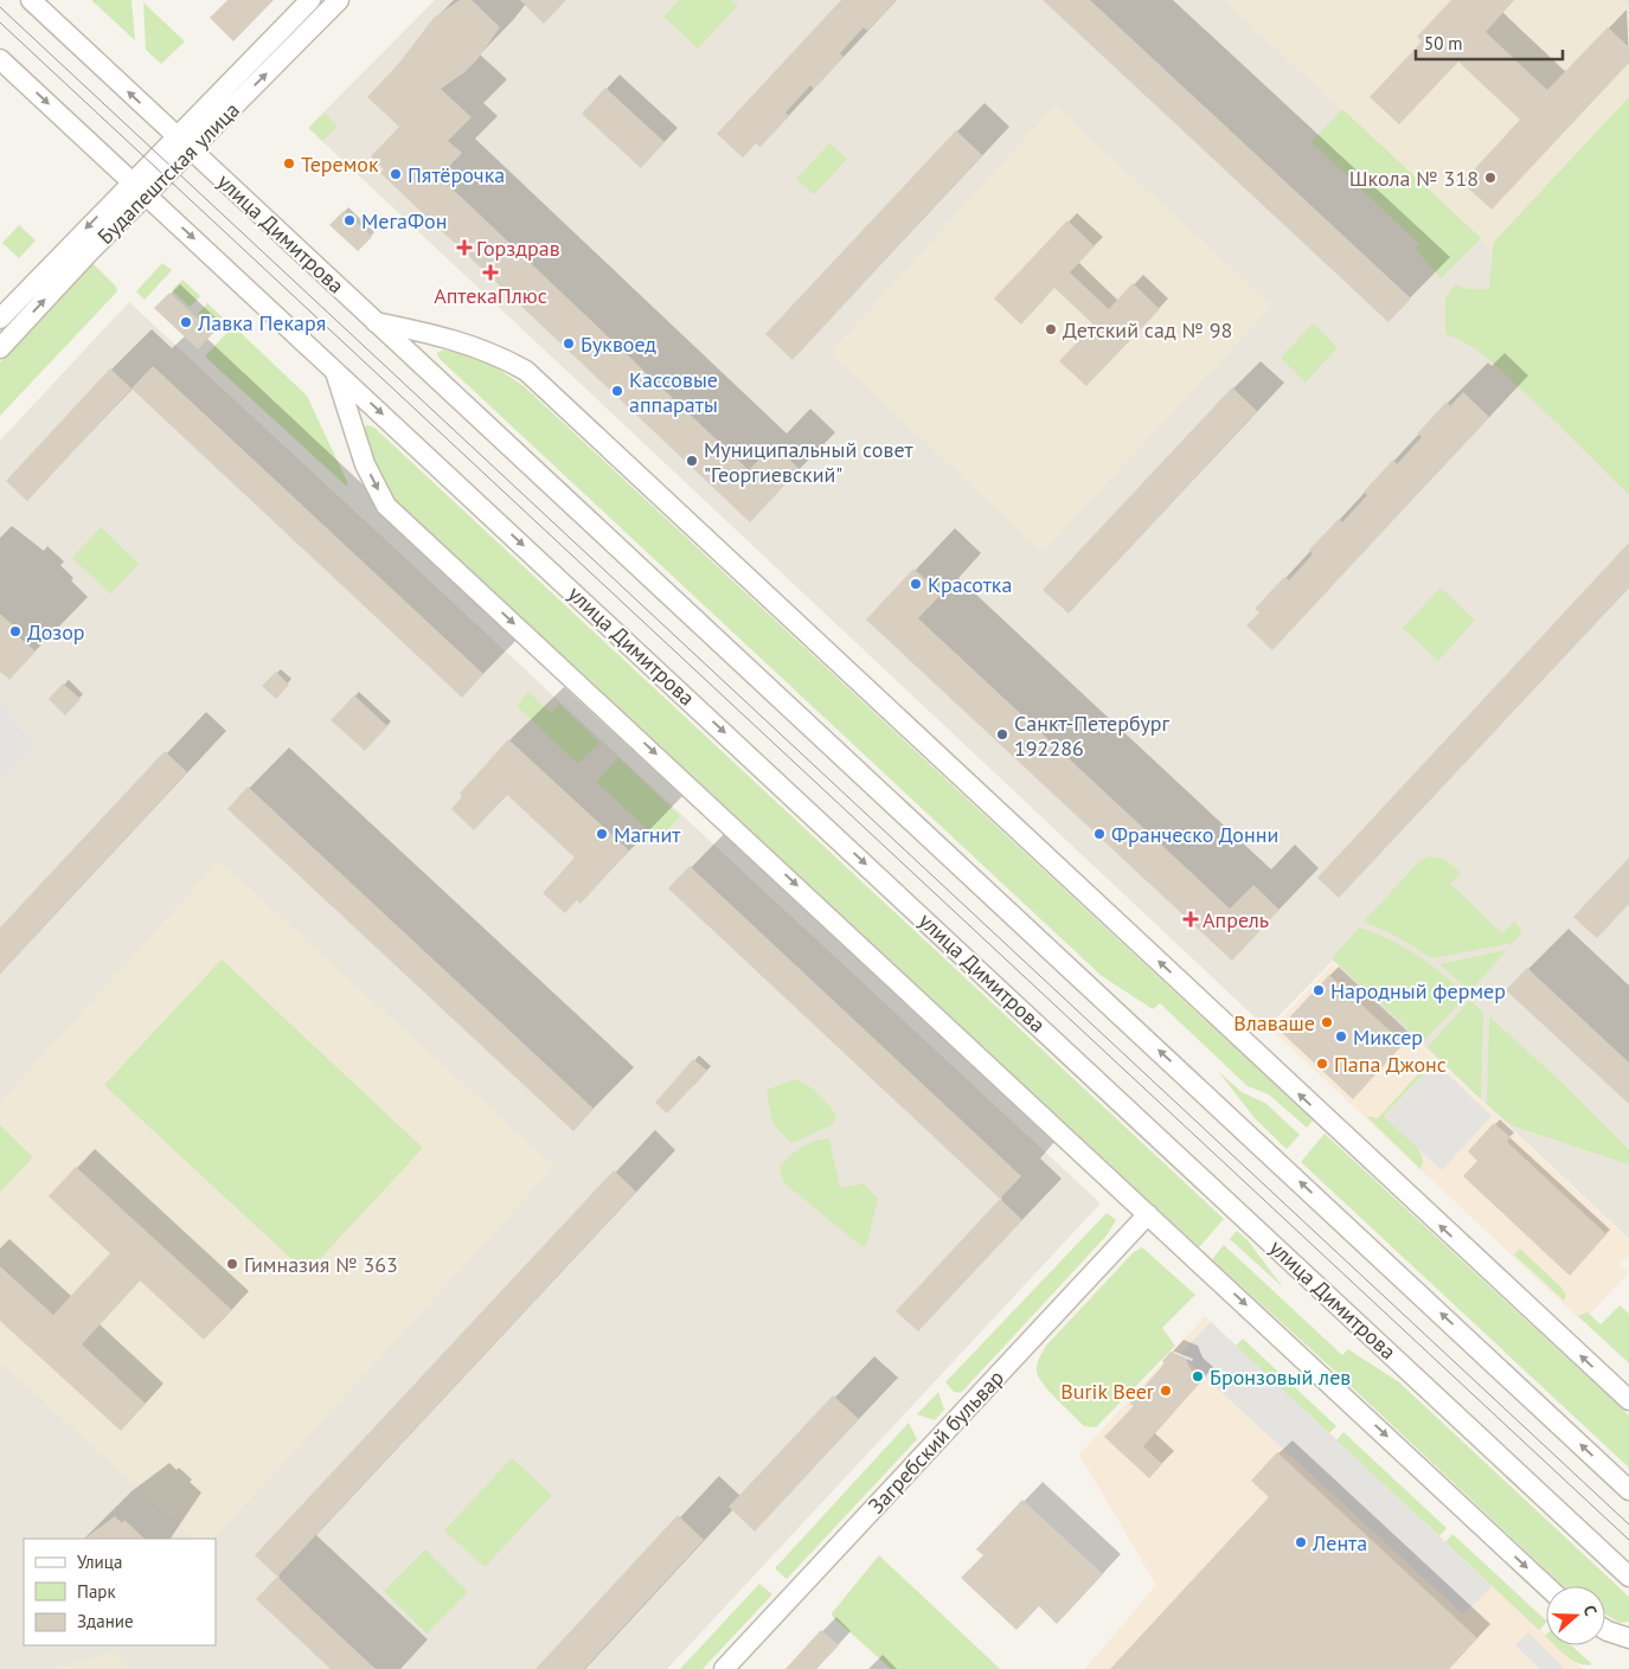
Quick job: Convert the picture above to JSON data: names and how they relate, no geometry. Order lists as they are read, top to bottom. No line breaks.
{"streets":{"street":["Будапештская улица","улица Димитрова","Загребский бульвар"]},"crossings":[["Будапештская улица","улица Димитрова"],["улица Димитрова","Загребский бульвар"]],"places":{"other":["Теремок","Пятёрочка","Школа № 318","МегаФон","Лавка Пекаря","Детский сад № 98","Буквоед","Кассовые аппараты","Муниципальный совет \"Георгиевский\"","Красотка","Дозор","Санкт-Петербург 192286","Магнит","Франческо Донни","Народный фермер","Влаваше","Миксер","Папа Джонс","Гимназия № 363","Бронзовый лев","Burik Beer","Лента"],"health":["Горздрав","АптекаПлюс","Апрель"]},"legend":["Улица","Парк","Здание"],"scale_bar":"50 m","north":"right"}
